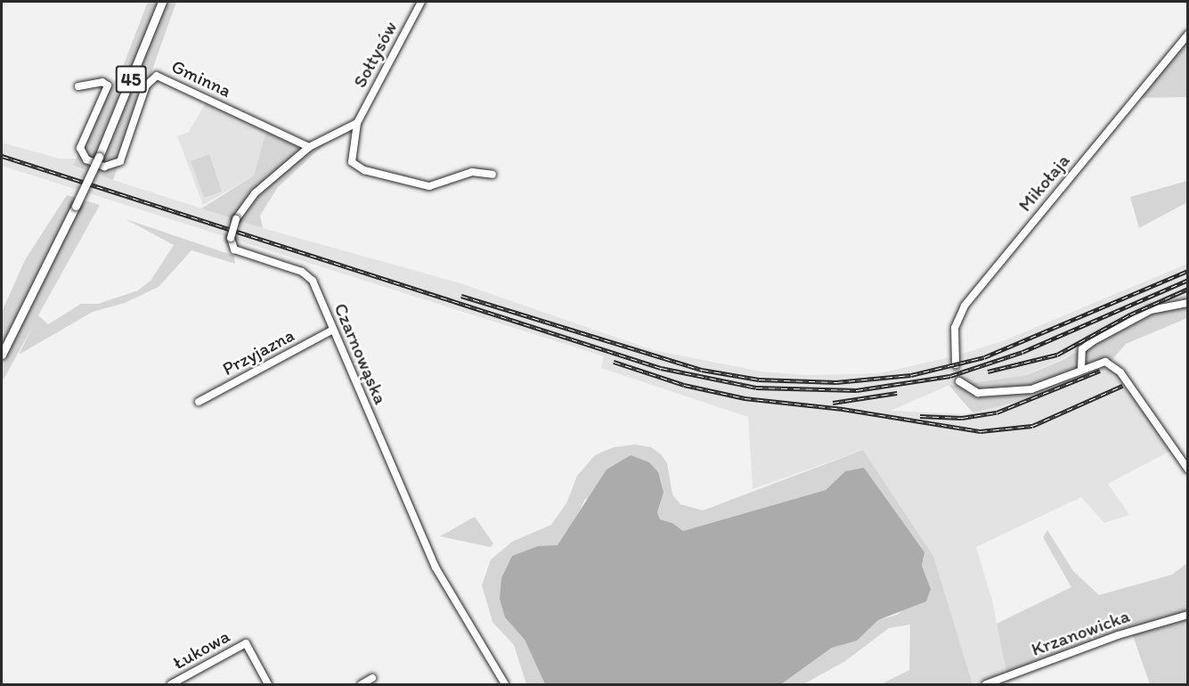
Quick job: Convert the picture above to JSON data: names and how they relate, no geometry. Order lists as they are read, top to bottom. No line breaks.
{"streets":{"main road":["45"],"street":["Sołtysów","Gminna","Mikołaja","Przyjazna","Czarnowąska","Krzanowicka","Łukowa"]},"crossings":[["Sołtysów","Czarnowąska"],["Gminna","Czarnowąska"],["Przyjazna","Czarnowąska"]]}
